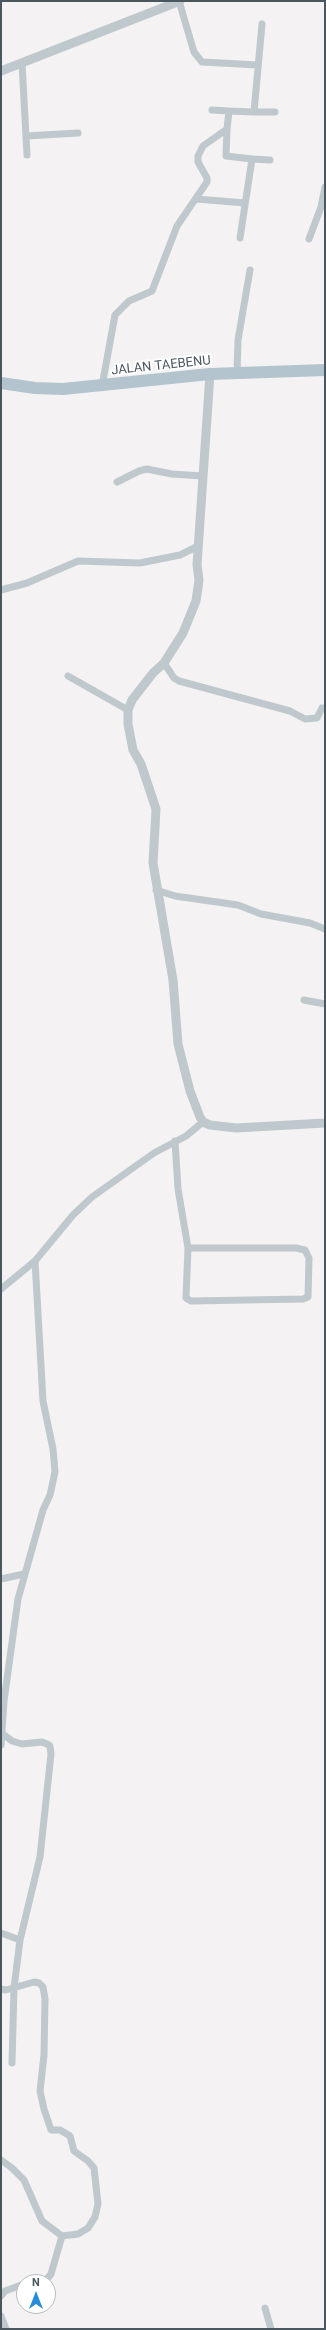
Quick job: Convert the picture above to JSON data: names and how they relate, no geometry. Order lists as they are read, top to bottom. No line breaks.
{"streets":{"main road":["JALAN TAEBENU"]},"north":"top"}
